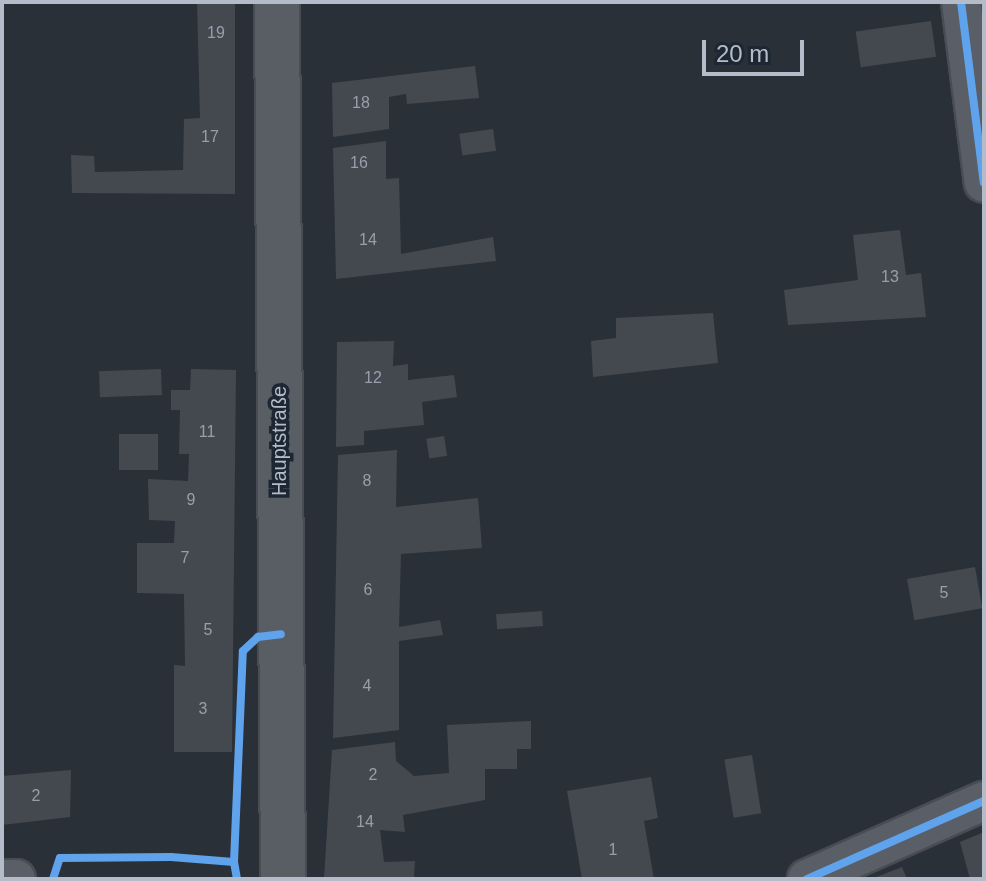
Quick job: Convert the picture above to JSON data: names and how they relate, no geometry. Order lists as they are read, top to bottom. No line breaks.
{"streets":{"main road":["Hauptstraße"]},"house_numbers":["19","18","17","16","14","13","12","11","8","9","7","6","5","5","4","3","2","2","14","1"],"scale_bar":"20 m"}
